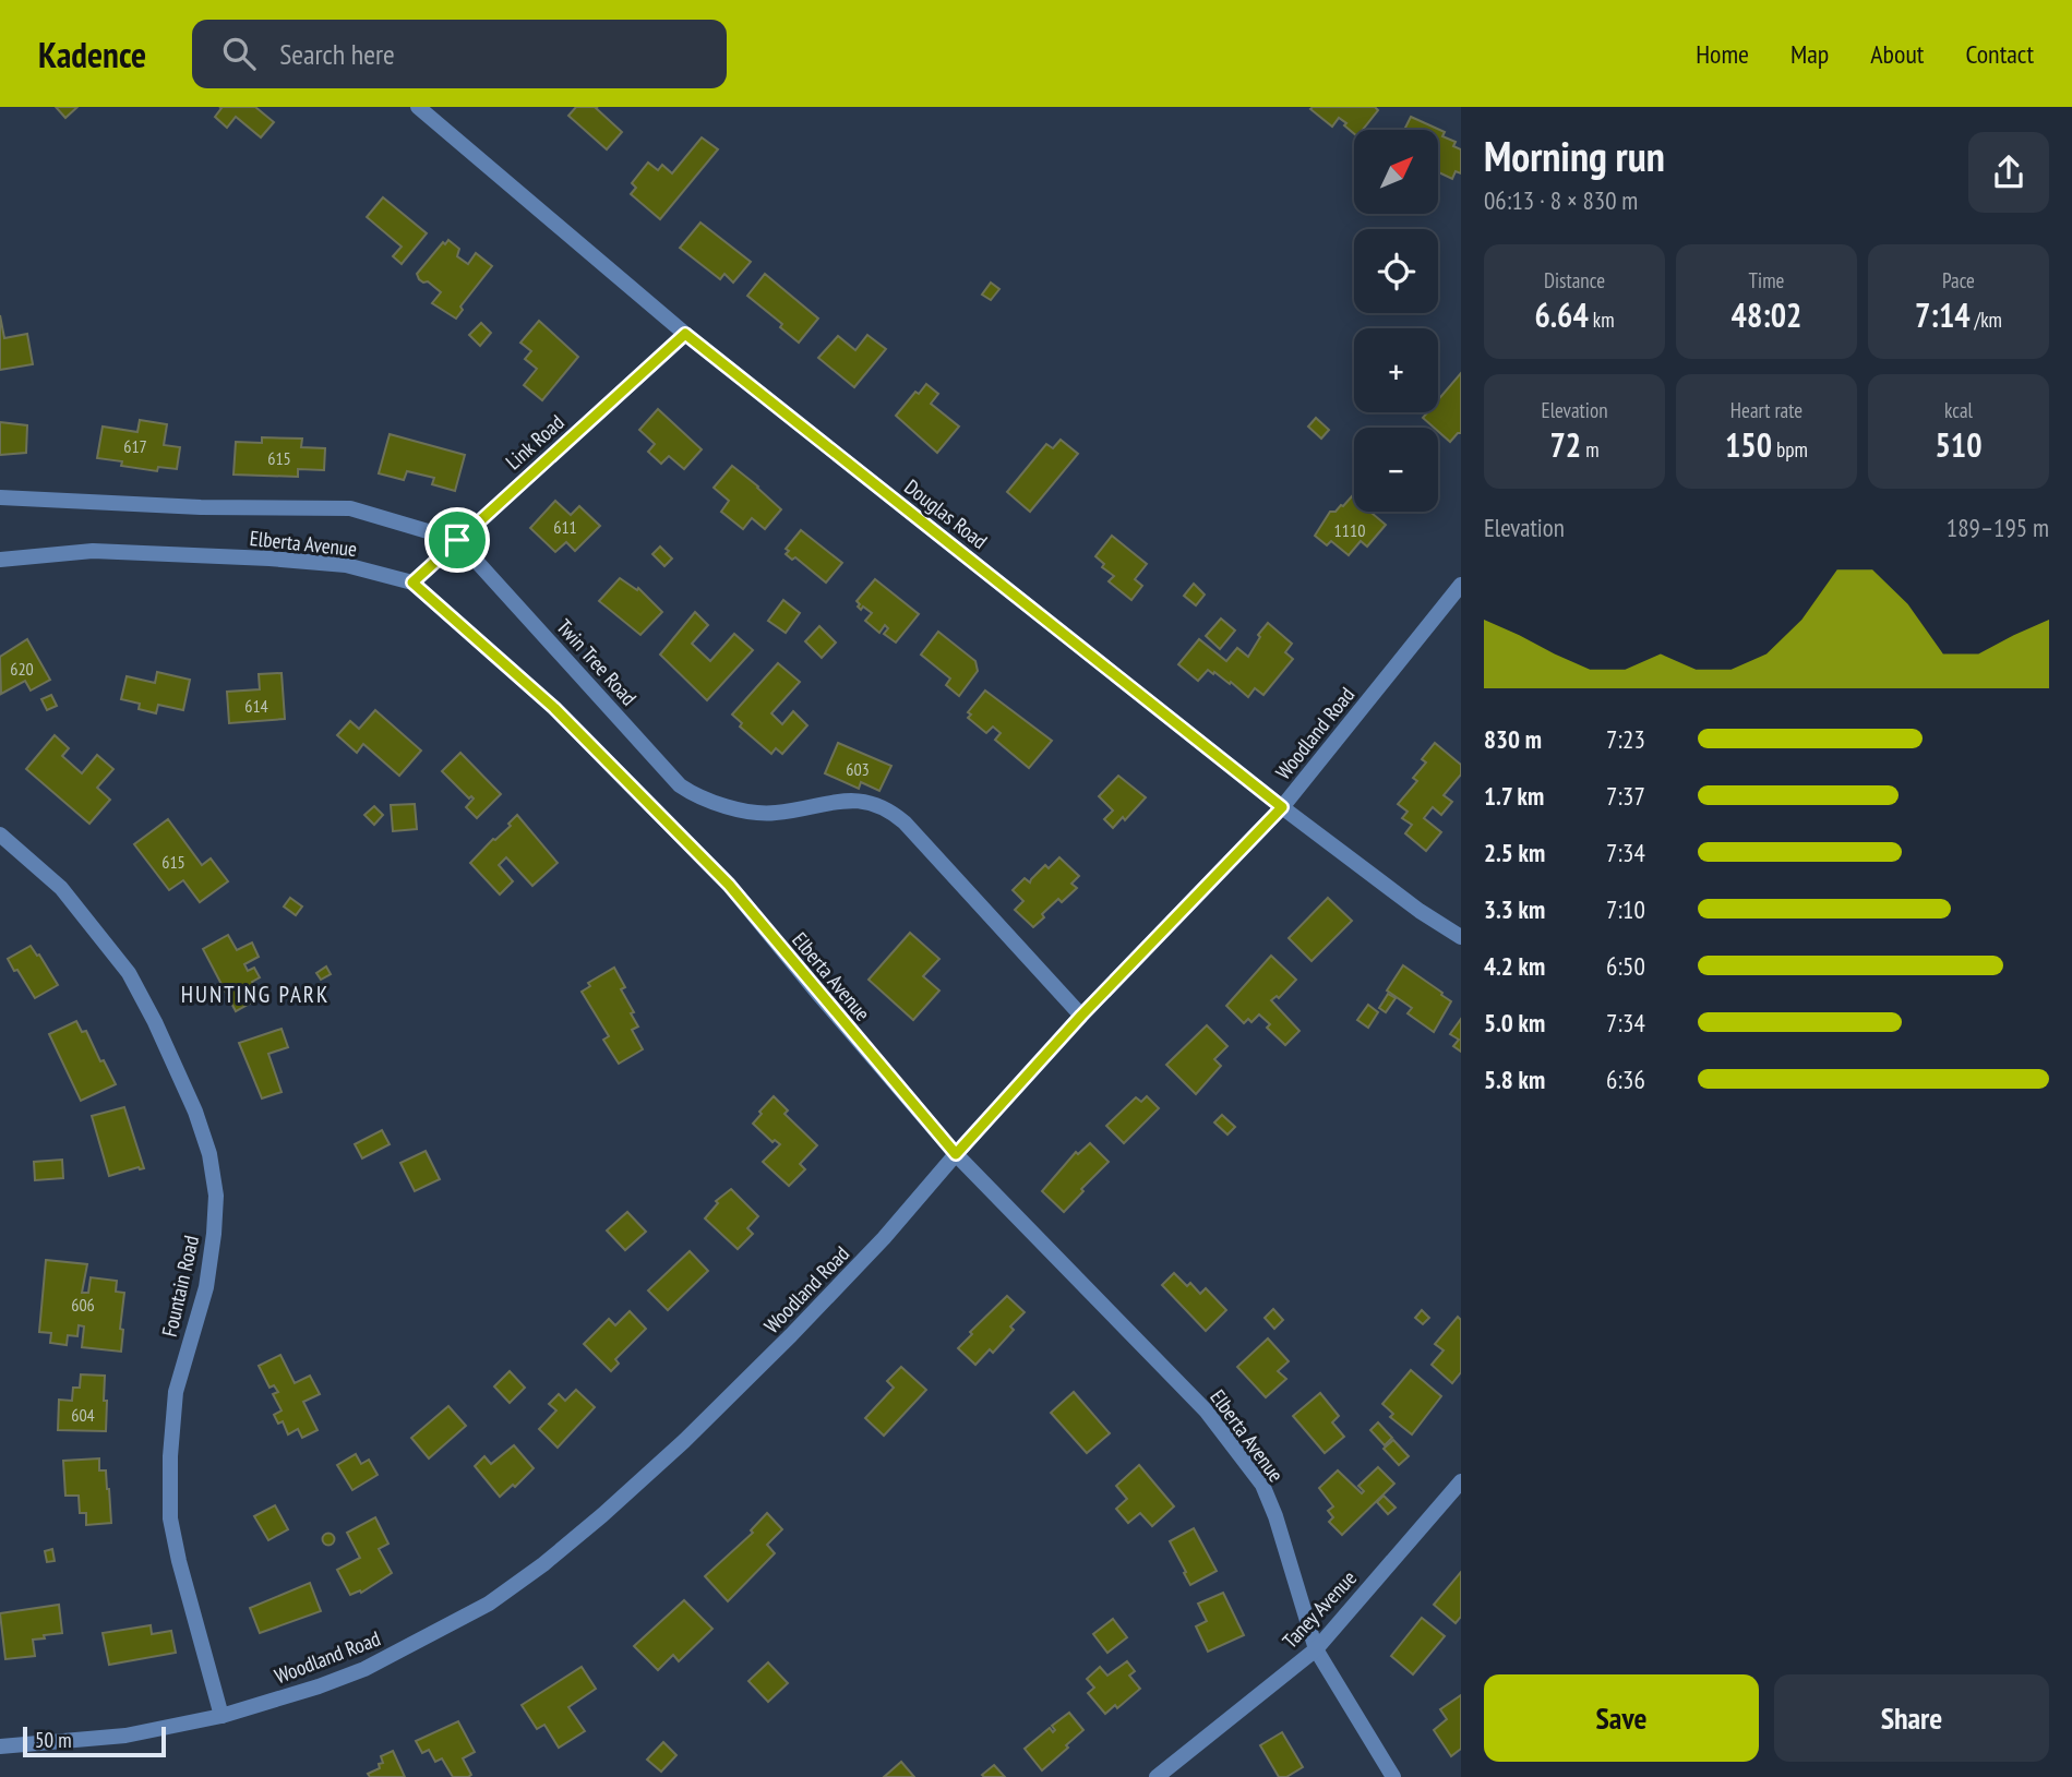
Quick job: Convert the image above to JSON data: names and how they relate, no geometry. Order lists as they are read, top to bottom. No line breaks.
{"streets":{"street":["Link Road","Douglas Road","Elberta Avenue","Twin Tree Road","Woodland Road","Fountain Road","Taney Avenue"]},"crossings":[["Link Road","Douglas Road"],["Link Road","Elberta Avenue"],["Link Road","Twin Tree Road"],["Douglas Road","Woodland Road"],["Elberta Avenue","Woodland Road"],["Elberta Avenue","Taney Avenue"],["Twin Tree Road","Woodland Road"],["Woodland Road","Fountain Road"]],"districts":["HUNTING PARK"],"house_numbers":["617","615","611","1110","620","614","603","615","606","604"],"scale_bar":"50 m","north":"top right","page":{"header":"Kadence","search":"Search here","nav":["Home","Map","About","Contact"],"heading":["Morning run","06:13 · 8 × 830 m"],"map_buttons":["+","−"],"stats":[["Distance","6.64 km"],["Time","48:02"],["Pace","7:14 /km"],["Elevation","72 m"],["Heart rate","150 bpm"],["kcal","510"]],"chart":["Elevation","189–195 m"],"list":[{"name":"830 m","note":"7:23"},{"name":"1.7 km","note":"7:37"},{"name":"2.5 km","note":"7:34"},{"name":"3.3 km","note":"7:10"},{"name":"4.2 km","note":"6:50"},{"name":"5.0 km","note":"7:34"},{"name":"5.8 km","note":"6:36"}],"buttons":["Save","Share"],"scale":"50 m"}}
